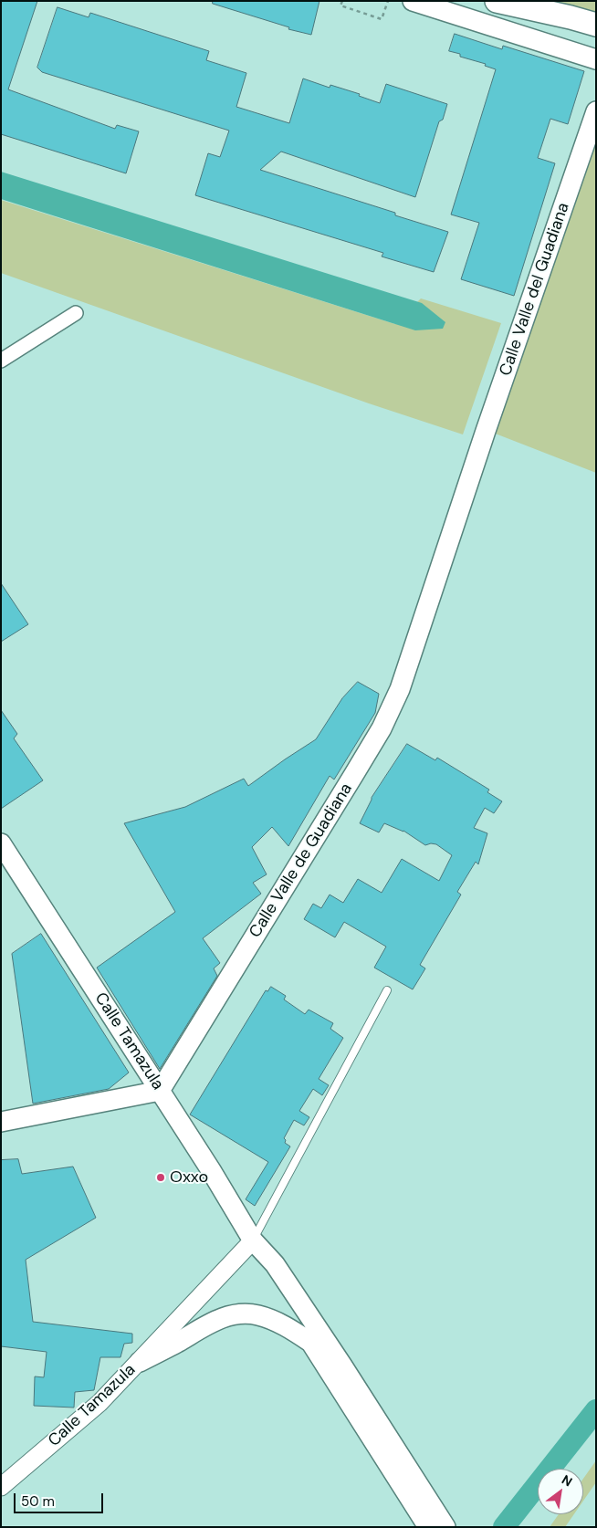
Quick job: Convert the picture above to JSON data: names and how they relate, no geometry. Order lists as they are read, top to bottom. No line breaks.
{"streets":{"main road":["Calle Valle del Guadiana","Calle Valle de Guadiana","Calle Tamazula"]},"crossings":[["Calle Valle del Guadiana","Calle Valle de Guadiana"],["Calle Valle de Guadiana","Calle Tamazula"]],"places":["Oxxo"],"scale_bar":"50 m","north":"top right"}
